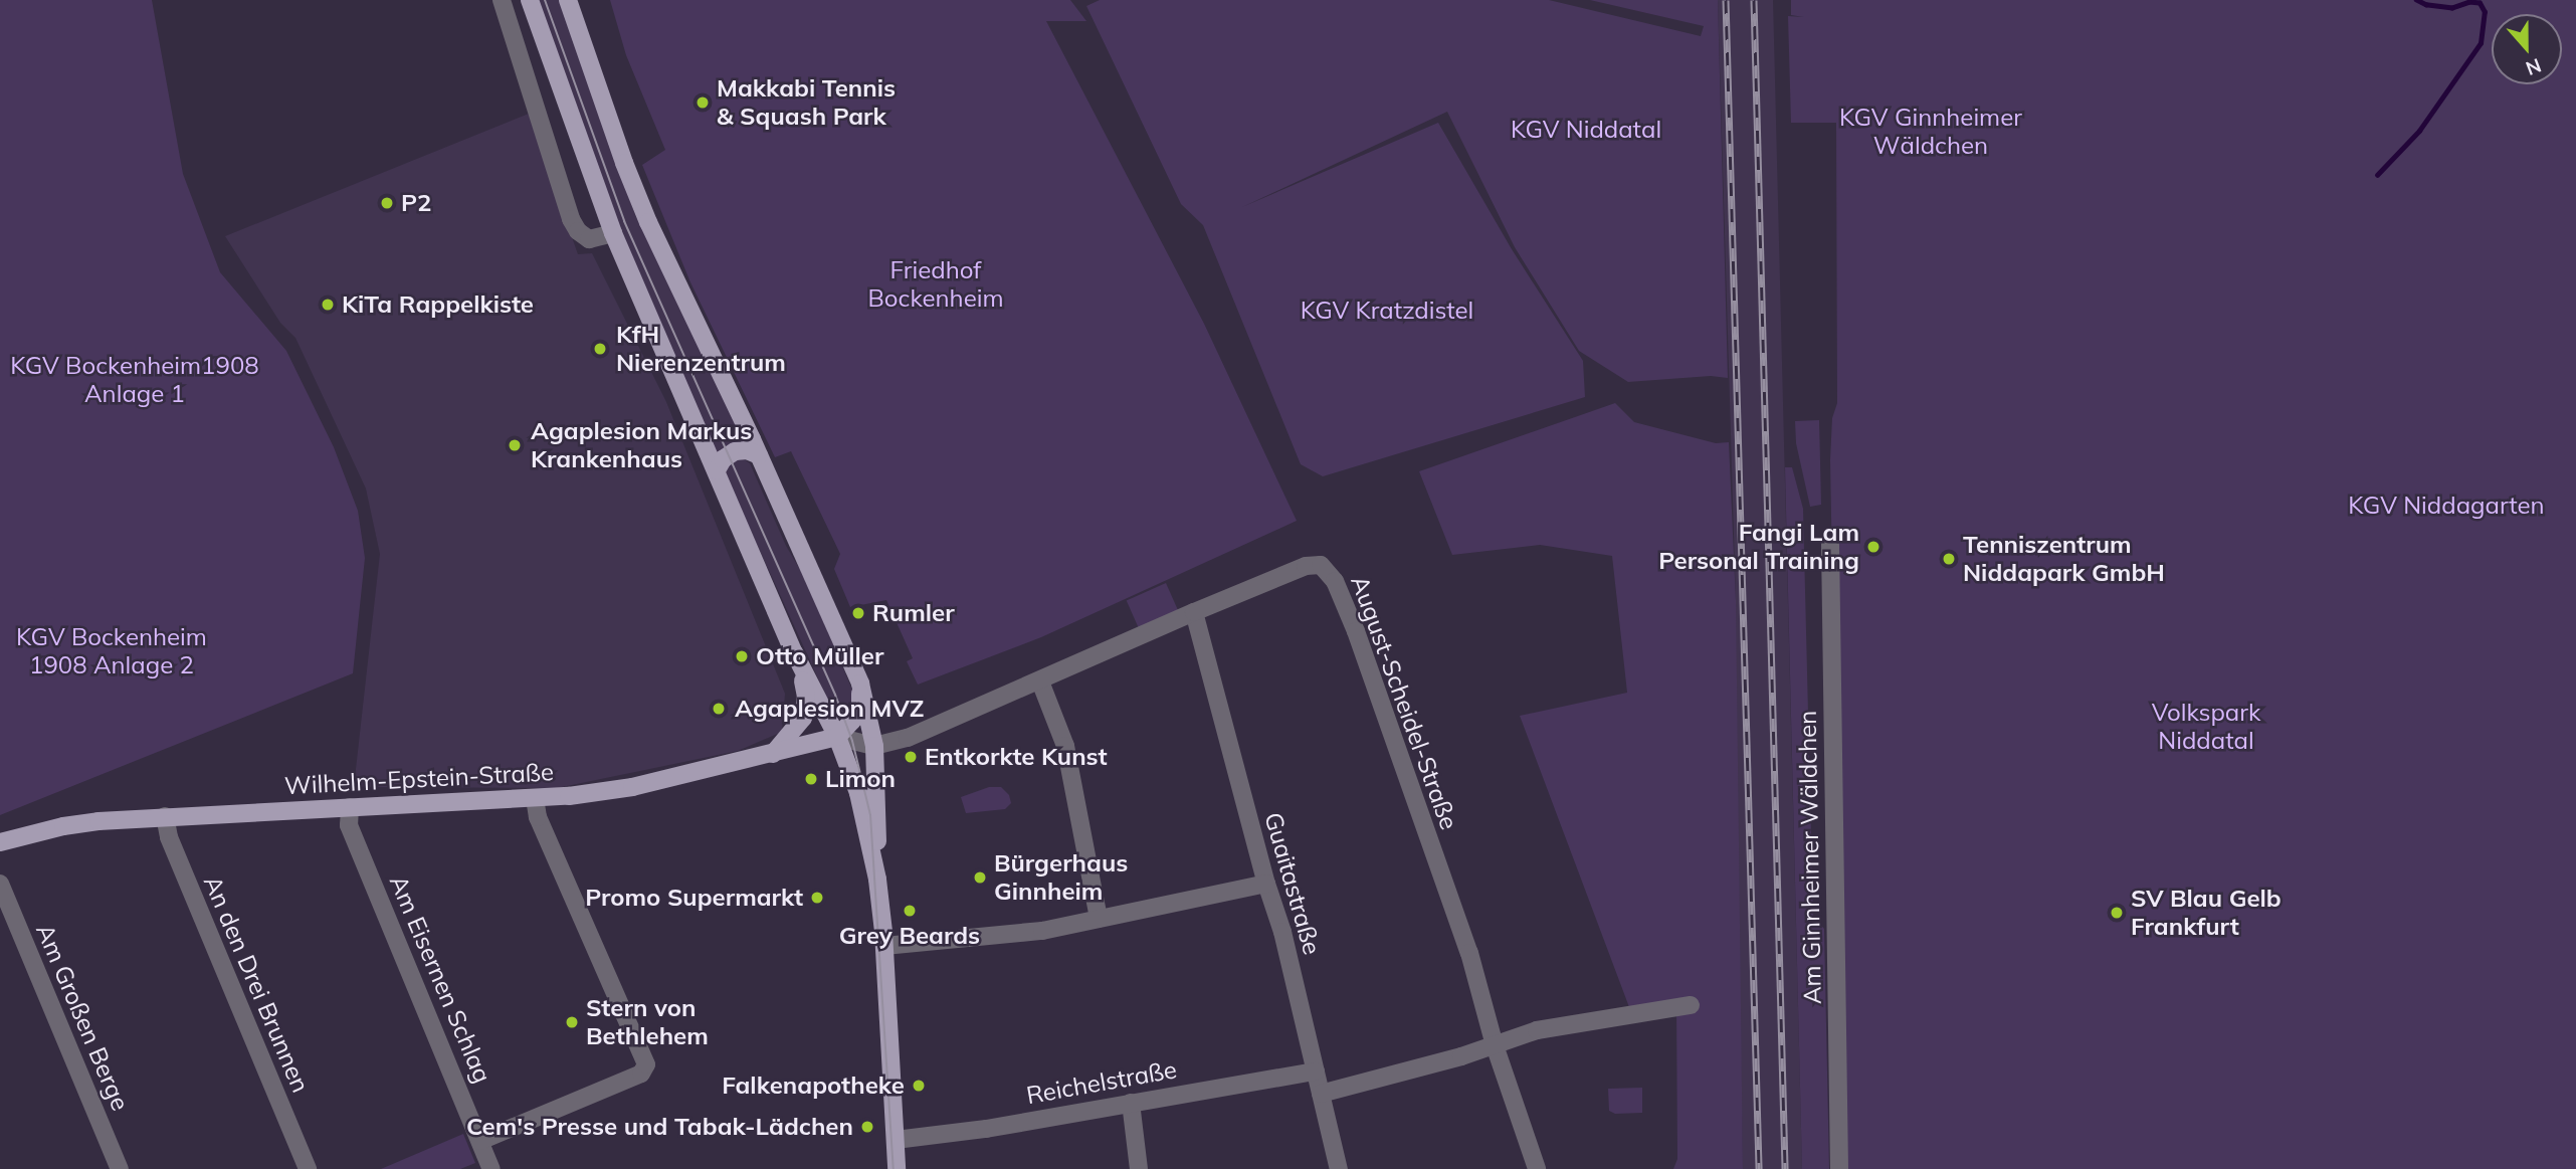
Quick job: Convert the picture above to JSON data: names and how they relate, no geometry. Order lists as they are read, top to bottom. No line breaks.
{"streets":{"main road":["Wilhelm-Epstein-Straße"],"street":["August-Scheidel-Straße","Am Ginnheimer Wäldchen","Guaitastraße","Am Eisernen Schlag","An den Drei Brunnen","Am Großen Berge","Reichelstraße"]},"crossings":[["August-Scheidel-Straße","Wilhelm-Epstein-Straße"],["August-Scheidel-Straße","Guaitastraße"],["Wilhelm-Epstein-Straße","Am Eisernen Schlag"],["Wilhelm-Epstein-Straße","An den Drei Brunnen"],["Guaitastraße","Reichelstraße"]],"parks":["KGV Ginnheimer Wäldchen","KGV Niddatal","Friedhof Bockenheim","KGV Kratzdistel","KGV Bockenheim1908 Anlage 1","KGV Niddagarten","KGV Bockenheim 1908 Anlage 2","Volkspark Niddatal"],"places":["Makkabi Tennis & Squash Park","P2","KiTa Rappelkiste","KfH Nierenzentrum","Agaplesion Markus Krankenhaus","Fangi Lam Personal Training","Tenniszentrum Niddapark GmbH","Rumler","Otto Müller","Agaplesion MVZ","Entkorkte Kunst","Limon","Bürgerhaus Ginnheim","Promo Supermarkt","Grey Beards","SV Blau Gelb Frankfurt","Stern von Bethlehem","Falkenapotheke","Cem's Presse und Tabak-Lädchen"],"north":"bottom"}
